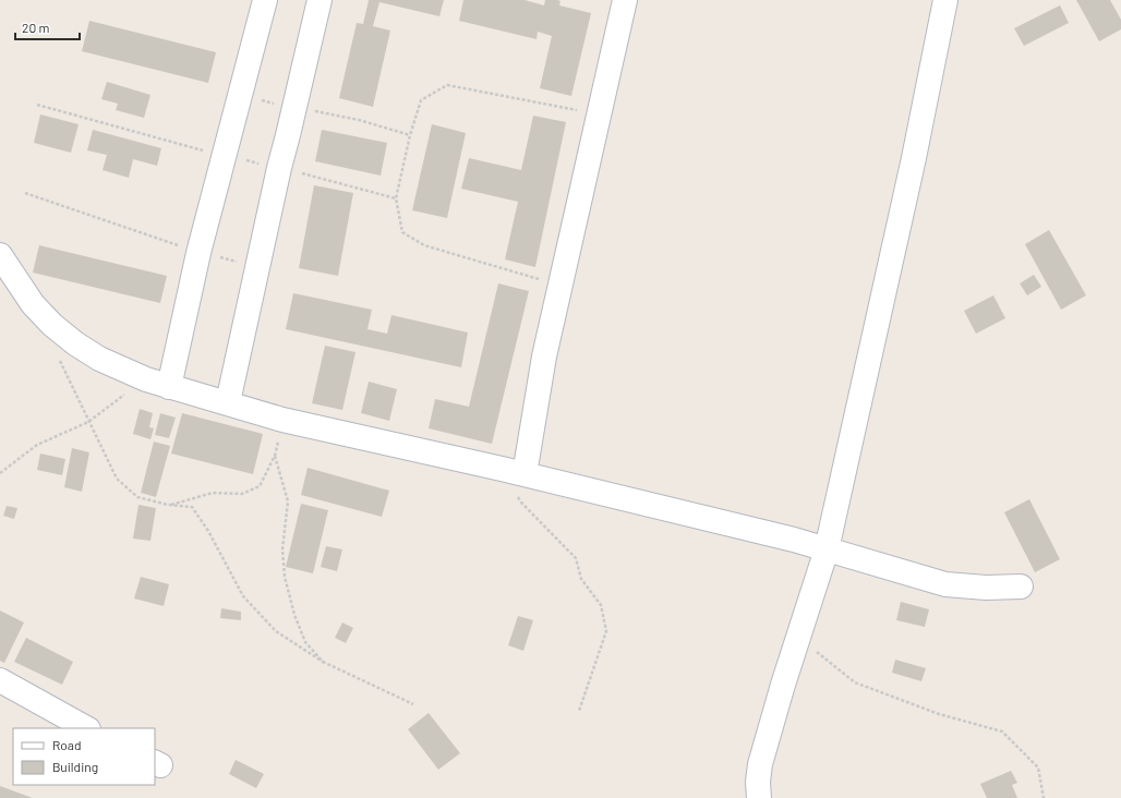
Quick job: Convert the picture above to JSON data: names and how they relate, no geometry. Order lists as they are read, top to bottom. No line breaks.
{"legend":["Road","Building"],"scale_bar":"20 m"}
